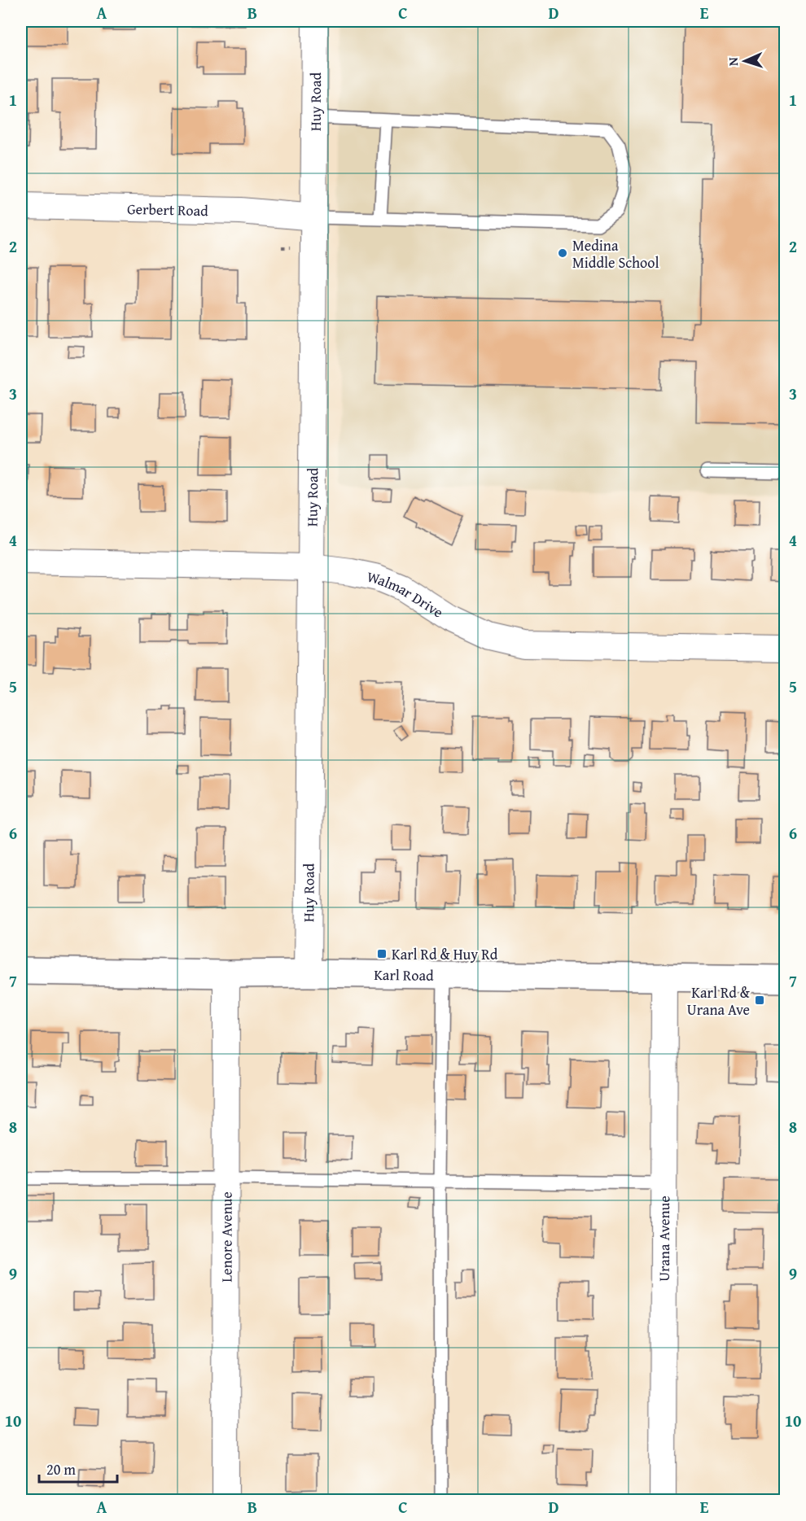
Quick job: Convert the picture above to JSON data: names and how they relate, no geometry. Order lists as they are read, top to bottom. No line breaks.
{"streets":{"main road":["Karl Road"],"street":["Huy Road","Gerbert Road","Walmar Drive","Lenore Avenue","Urana Avenue"]},"crossings":[["Huy Road","Gerbert Road"],["Huy Road","Walmar Drive"],["Huy Road","Karl Road"],["Karl Road","Lenore Avenue"],["Karl Road","Urana Avenue"]],"places":{"other":["Medina Middle School"],"transit":["Karl Rd & Huy Rd","Karl Rd & Urana Ave"]},"scale_bar":"20 m","north":"left","grid":{"columns":["A","B","C","D","E"],"rows":["1","2","3","4","5","6","7","8","9","10"]}}
